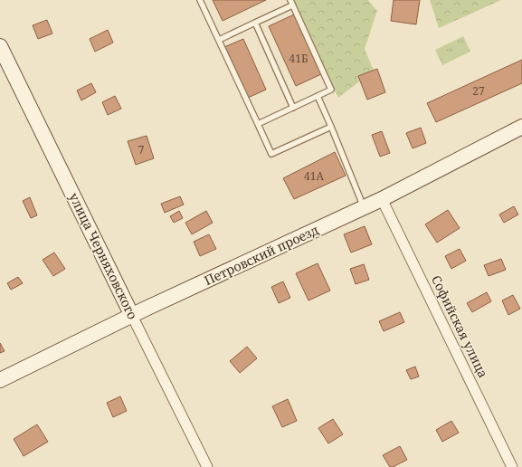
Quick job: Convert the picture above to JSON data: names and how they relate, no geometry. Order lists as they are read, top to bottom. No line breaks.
{"streets":{"street":["Петровский проезд","улица Черняховского","Софийская улица"]},"crossings":[["Петровский проезд","улица Черняховского"],["Петровский проезд","Софийская улица"]],"house_numbers":["41Б","27","7","41А"]}
